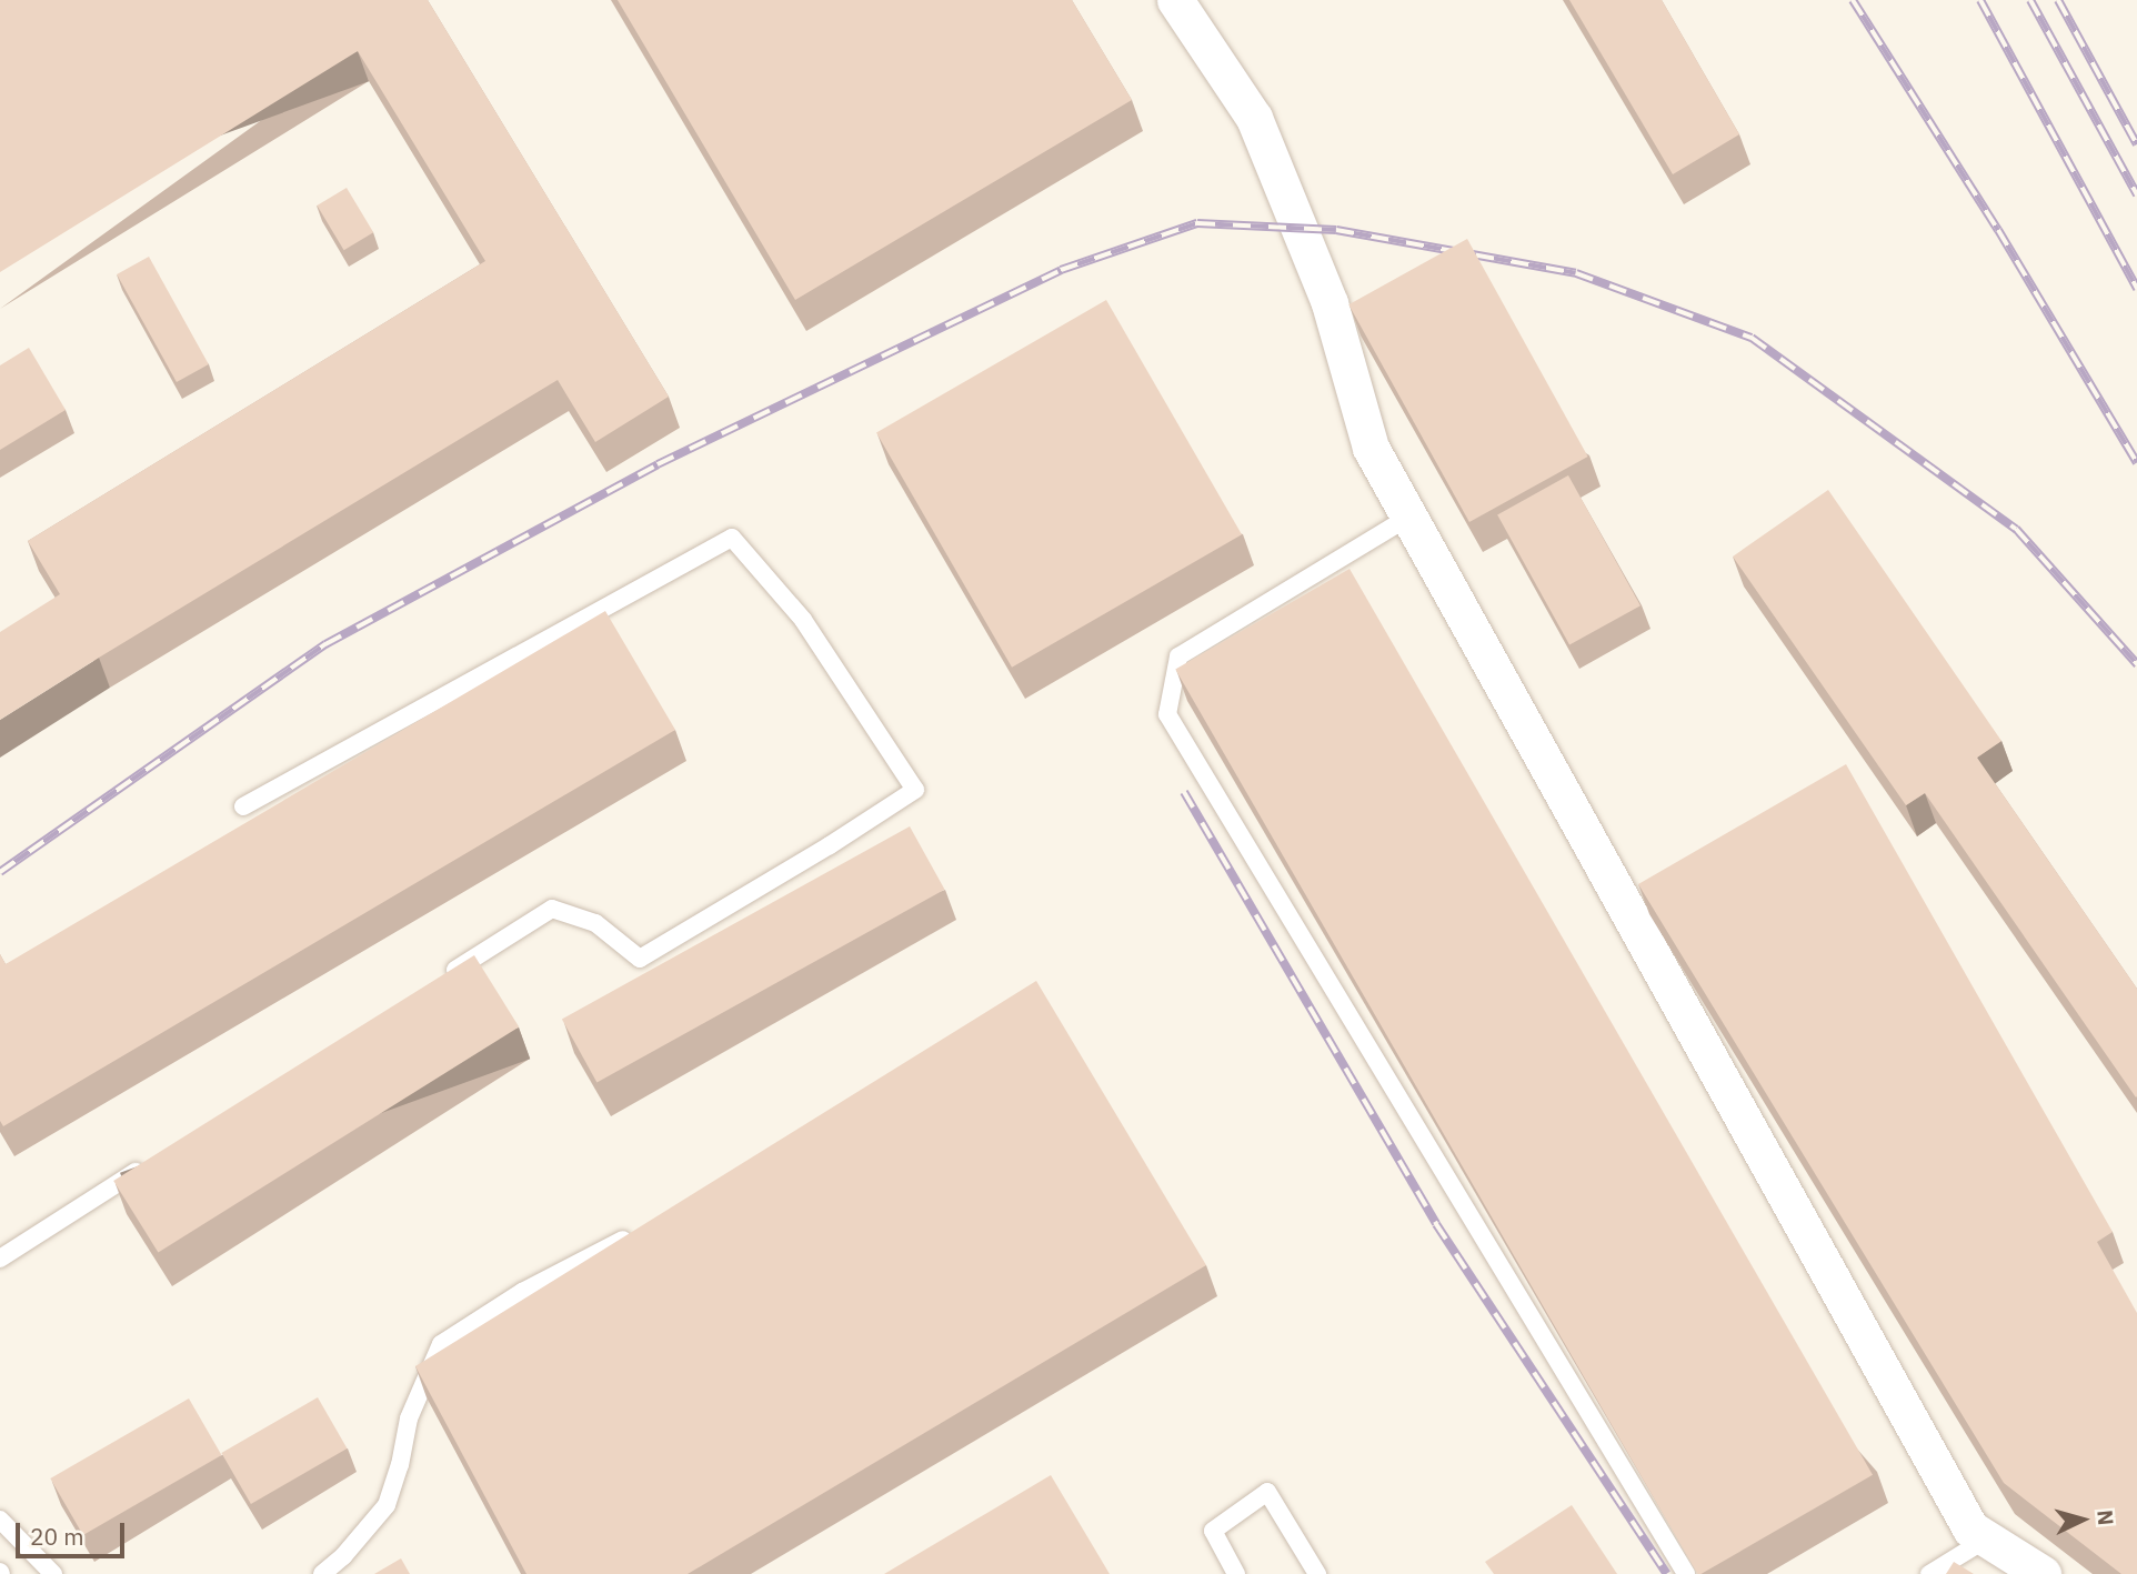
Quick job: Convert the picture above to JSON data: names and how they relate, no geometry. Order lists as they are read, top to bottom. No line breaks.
{"scale_bar":"20 m","north":"right"}
